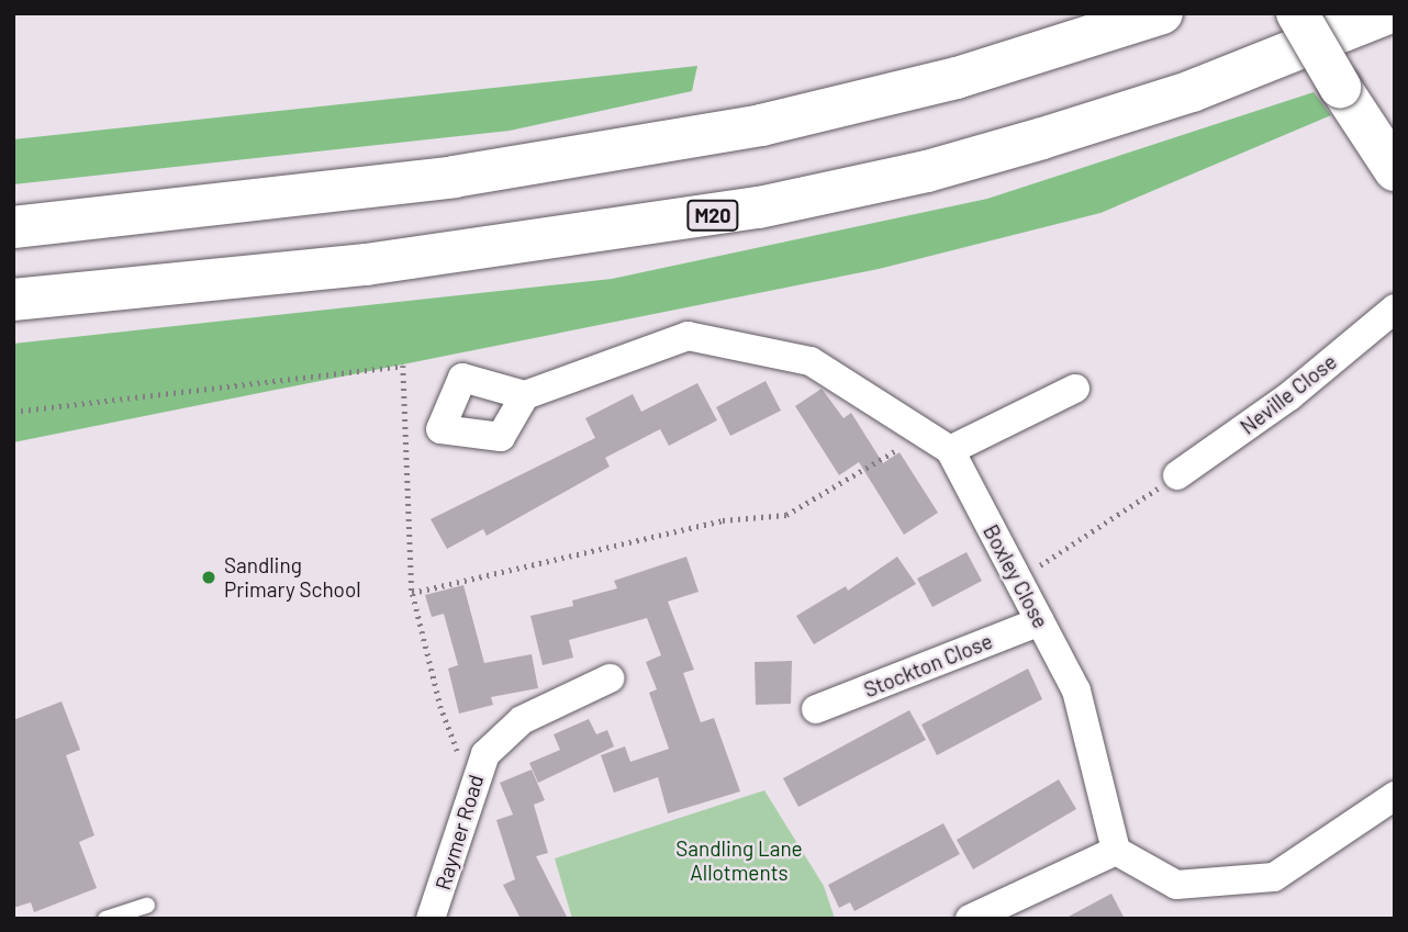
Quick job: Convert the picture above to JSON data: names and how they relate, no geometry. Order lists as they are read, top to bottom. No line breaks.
{"streets":{"main road":["M20"],"street":["Neville Close","Boxley Close","Stockton Close","Raymer Road"]},"crossings":[["Boxley Close","Stockton Close"]],"parks":["Sandling Lane Allotments"],"places":["Sandling Primary School"]}
